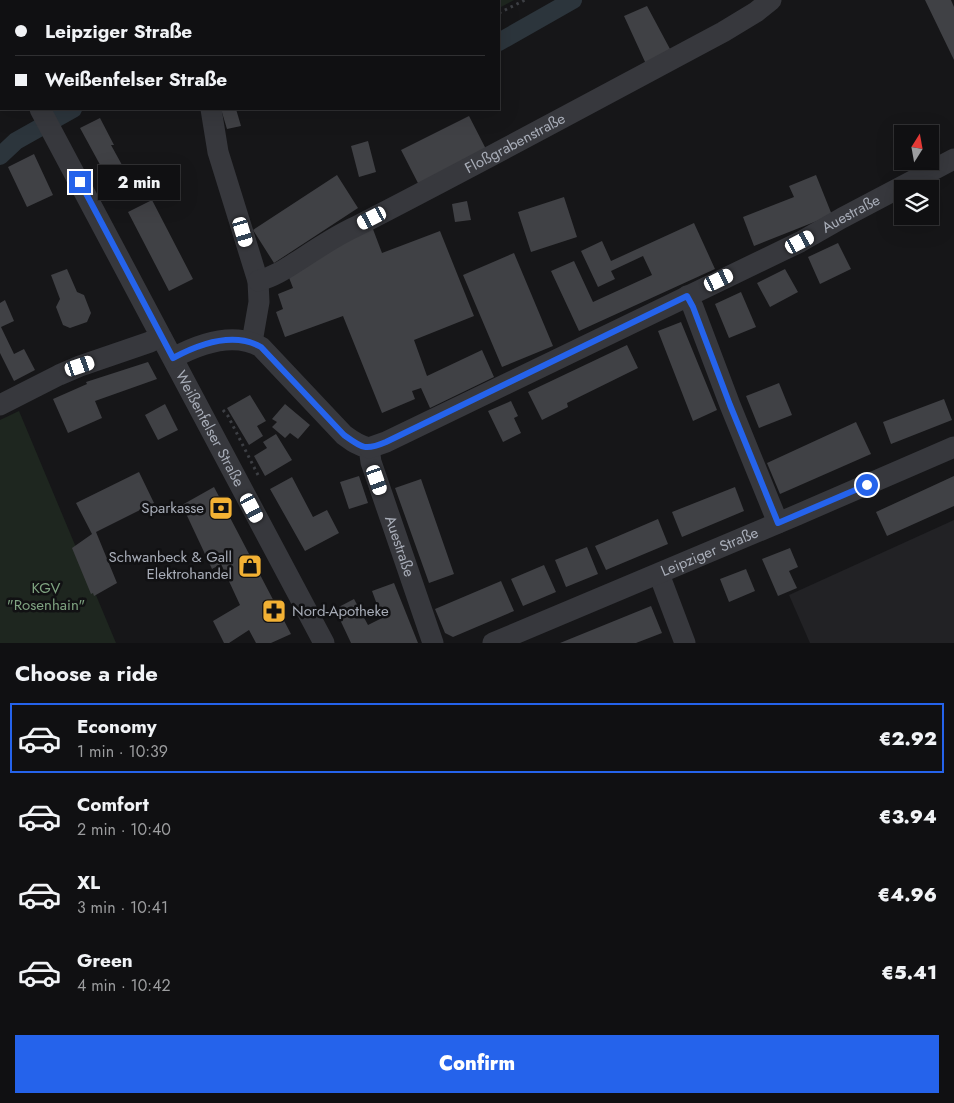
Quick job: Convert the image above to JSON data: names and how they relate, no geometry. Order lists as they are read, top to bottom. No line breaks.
{"streets":{"street":["Floßgrabenstraße","Auestraße","Weißenfelser Straße","Leipziger Straße"]},"parks":["KGV \"Rosenhain\""],"places":{"bank":["Sparkasse"],"shop":["Schwanbeck & Gall Elektrohandel"],"pharmacy":["Nord-Apotheke"]},"north":"top","page":{"banner":["Leipziger Straße","Weißenfelser Straße"],"bubble":"2 min","heading":"Choose a ride","list":[{"name":"Economy","note":"1 min · 10:39","value":"€2.92"},{"name":"Comfort","note":"2 min · 10:40","value":"€3.94"},{"name":"XL","note":"3 min · 10:41","value":"€4.96"},{"name":"Green","note":"4 min · 10:42","value":"€5.41"}],"buttons":"Confirm"}}
